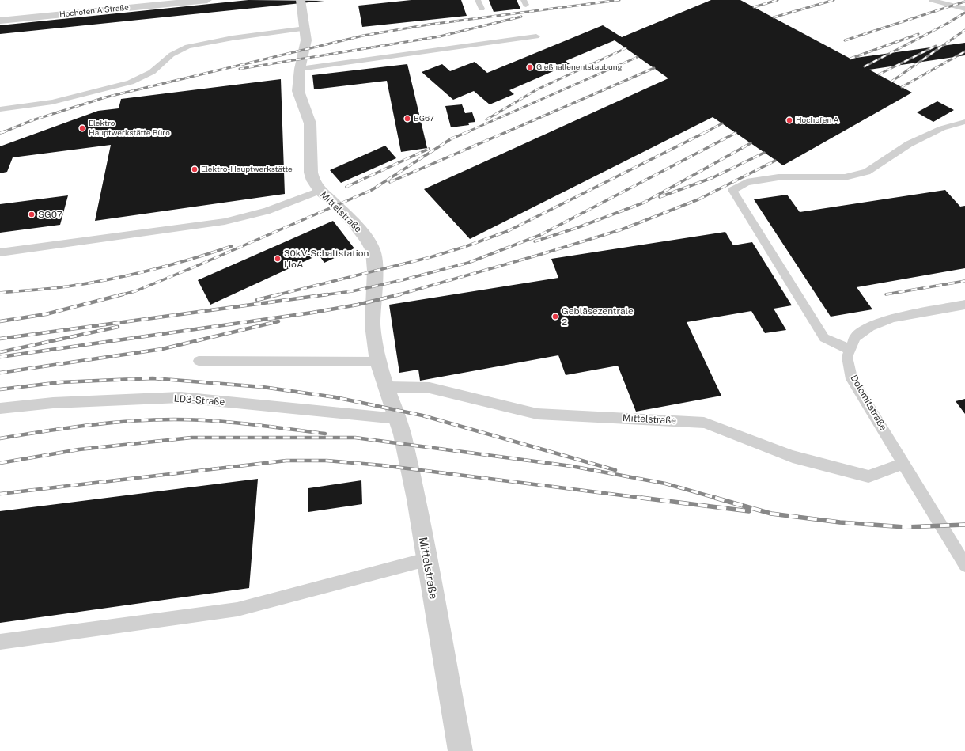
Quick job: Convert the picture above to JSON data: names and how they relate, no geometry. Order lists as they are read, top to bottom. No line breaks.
{"streets":{"street":["Hochofen A Straße","Mittelstraße"],"lane":["LD3-Straße","Dolomitstraße"]},"crossings":[["Mittelstraße","LD3-Straße"],["Mittelstraße","Dolomitstraße"]],"places":["Gießhallenentstaubung","BG67","Hochofen A","Elektro Hauptwerkstätte Büro","Elektro-Hauptwerkstätte","SG07","30kV-Schaltstation HoA","Gebläsezentrale 2"]}
